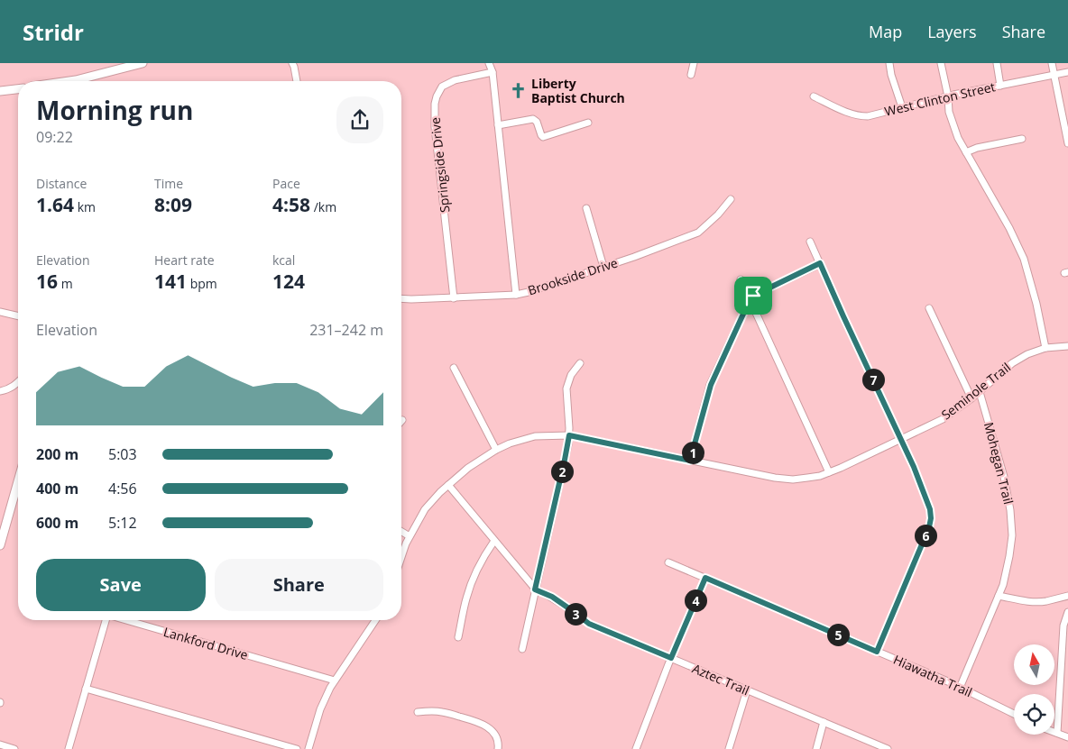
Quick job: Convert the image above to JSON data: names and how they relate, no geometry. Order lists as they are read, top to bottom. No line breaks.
{"streets":{"street":["West Clinton Street","Springside Drive","Brookside Drive","Seminole Trail","Mohegan Trail","Lankford Drive","Hiawatha Trail","Aztec Trail"]},"crossings":[["Springside Drive","Brookside Drive"],["Seminole Trail","Mohegan Trail"],["Seminole Trail","Aztec Trail"],["Mohegan Trail","Hiawatha Trail"]],"places":{"church":["Liberty Baptist Church"]},"north":"top","page":{"header":"Stridr","nav":["Map","Layers","Share"],"heading":["Morning run","09:22"],"stats":[["Distance","1.64 km"],["Time","8:09"],["Pace","4:58 /km"],["Elevation","16 m"],["Heart rate","141 bpm"],["kcal","124"]],"chart":["Elevation","231–242 m"],"pins":["7","1","2","6","4","3","5"],"list":[{"name":"200 m","note":"5:03"},{"name":"400 m","note":"4:56"},{"name":"600 m","note":"5:12"}],"buttons":["Save","Share"]}}
